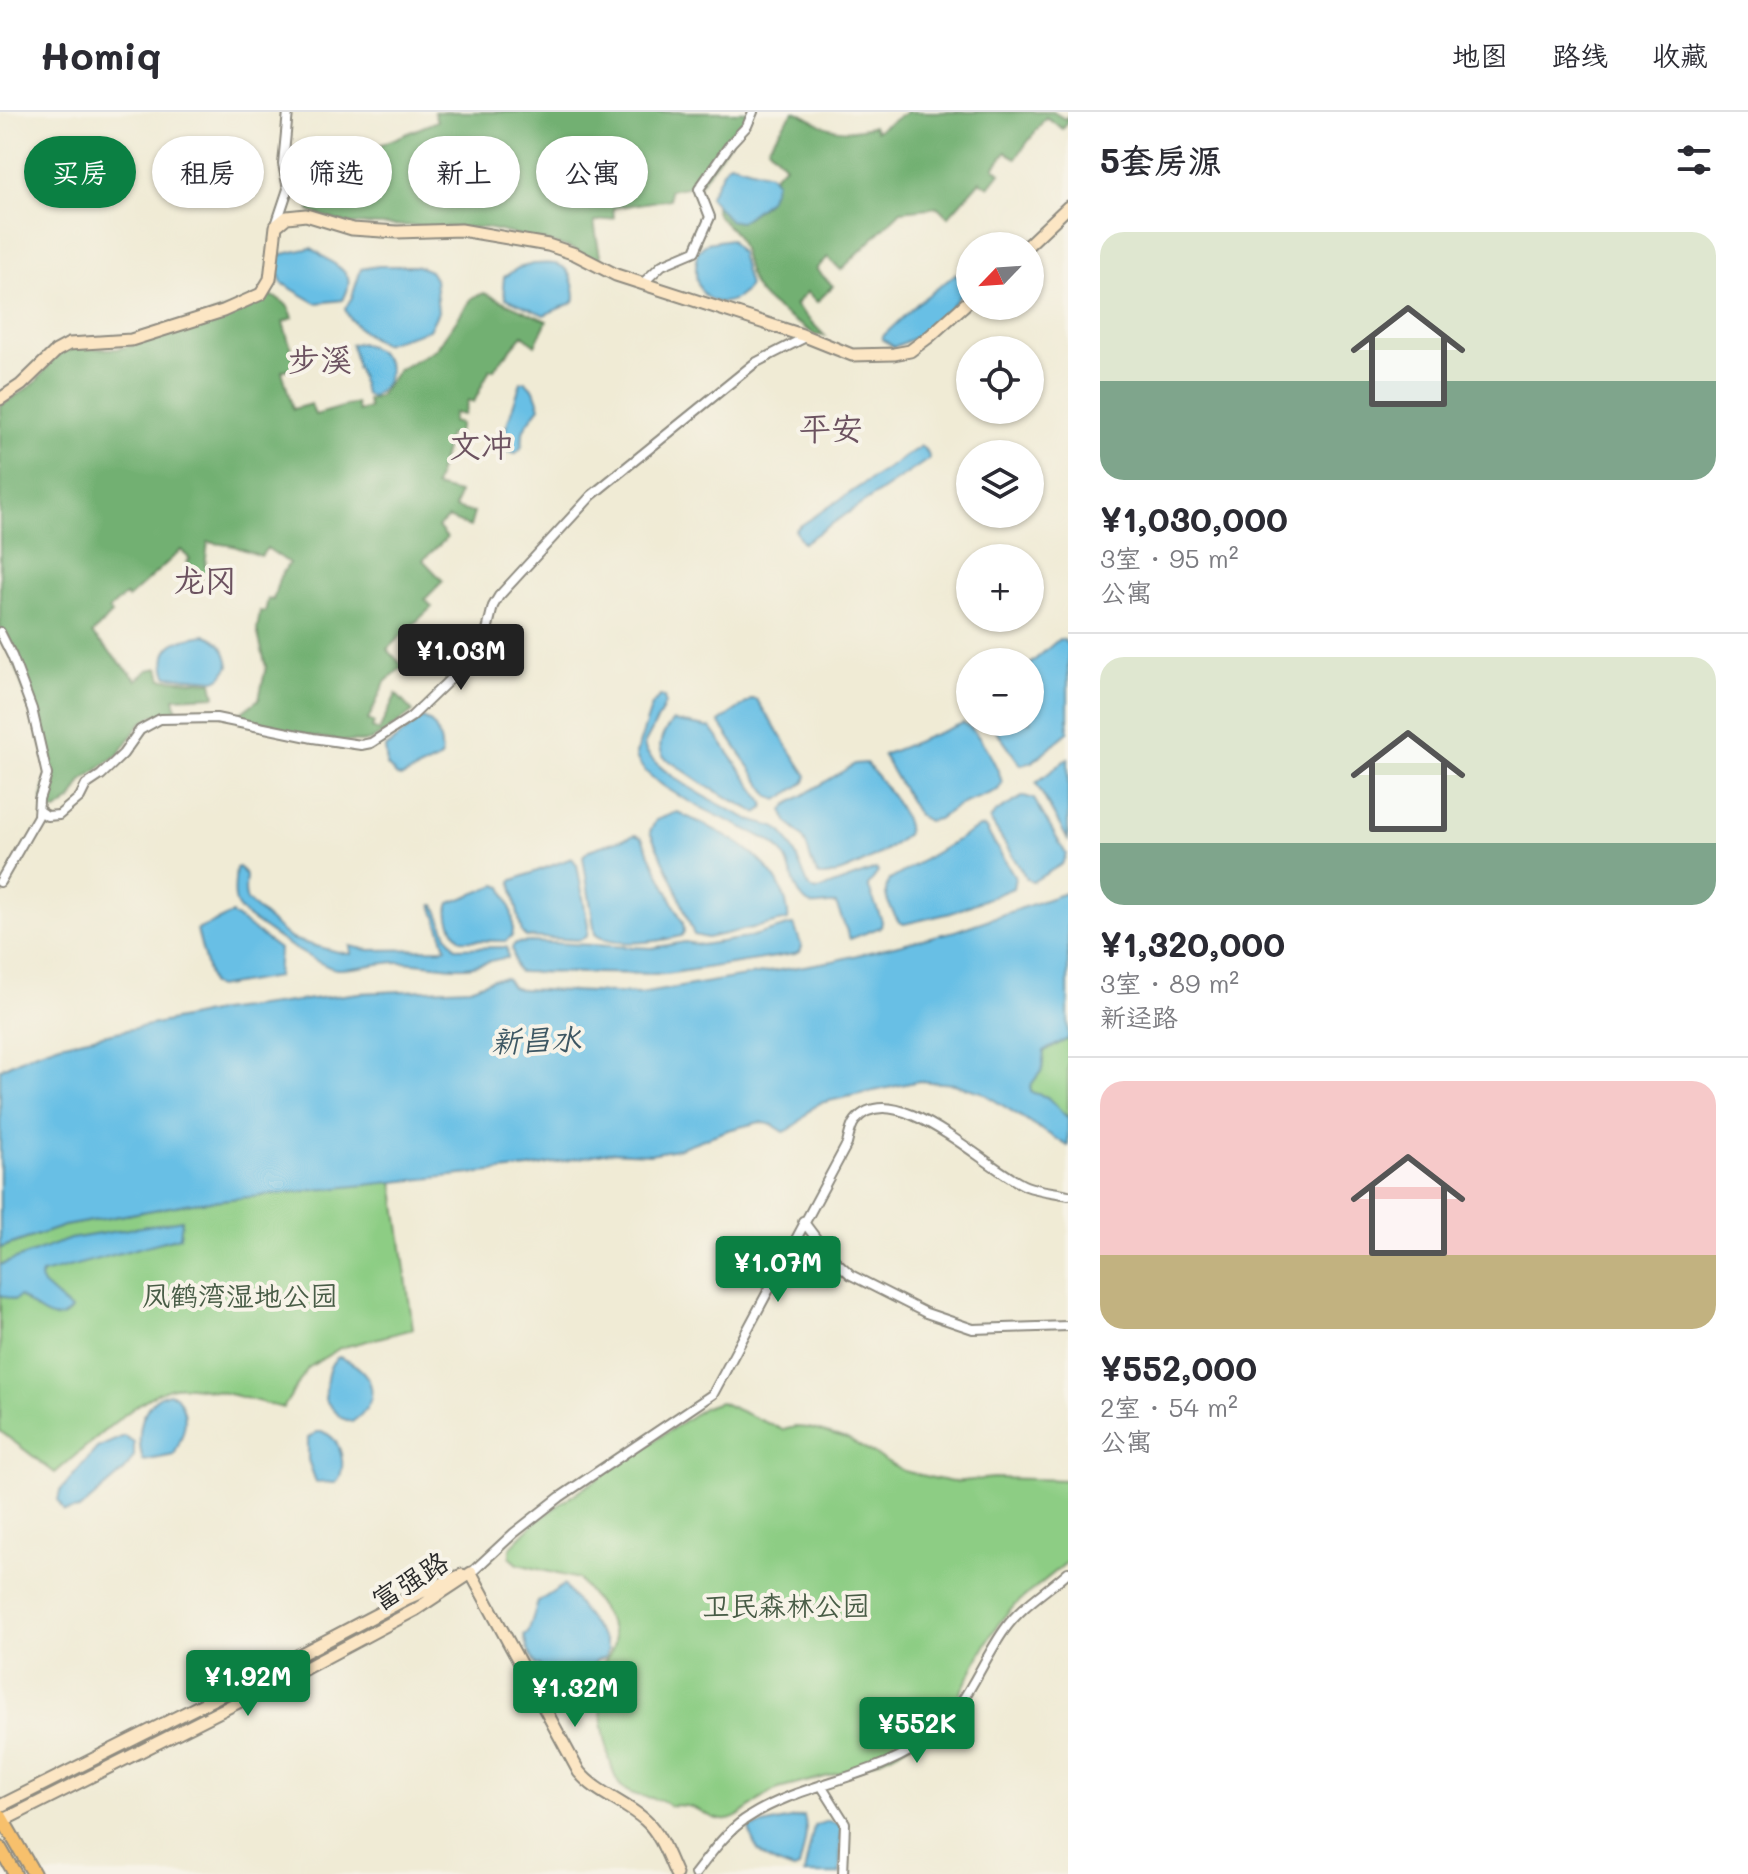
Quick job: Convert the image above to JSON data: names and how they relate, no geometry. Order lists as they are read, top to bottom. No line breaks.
{"streets":{"street":["富强路"]},"districts":["步溪","平安","文冲","龙冈"],"water":["新昌水"],"parks":["凤鹤湾湿地公园","卫民森林公园"],"north":"bottom left","page":{"header":"Homiq","nav":["地图","路线","收藏"],"heading":"5套房源","chip":["买房","租房","筛选","新上","公寓"],"list":[{"name":"¥1,030,000","note":"3室 · 95 m² · 公寓"},{"name":"¥1,320,000","note":"3室 · 89 m² · 新迳路"},{"name":"¥552,000","note":"2室 · 54 m² · 公寓"}],"map_buttons":["+","−"],"price":["¥1.03M","¥1.07M","¥1.92M","¥1.32M","¥552K"]}}
